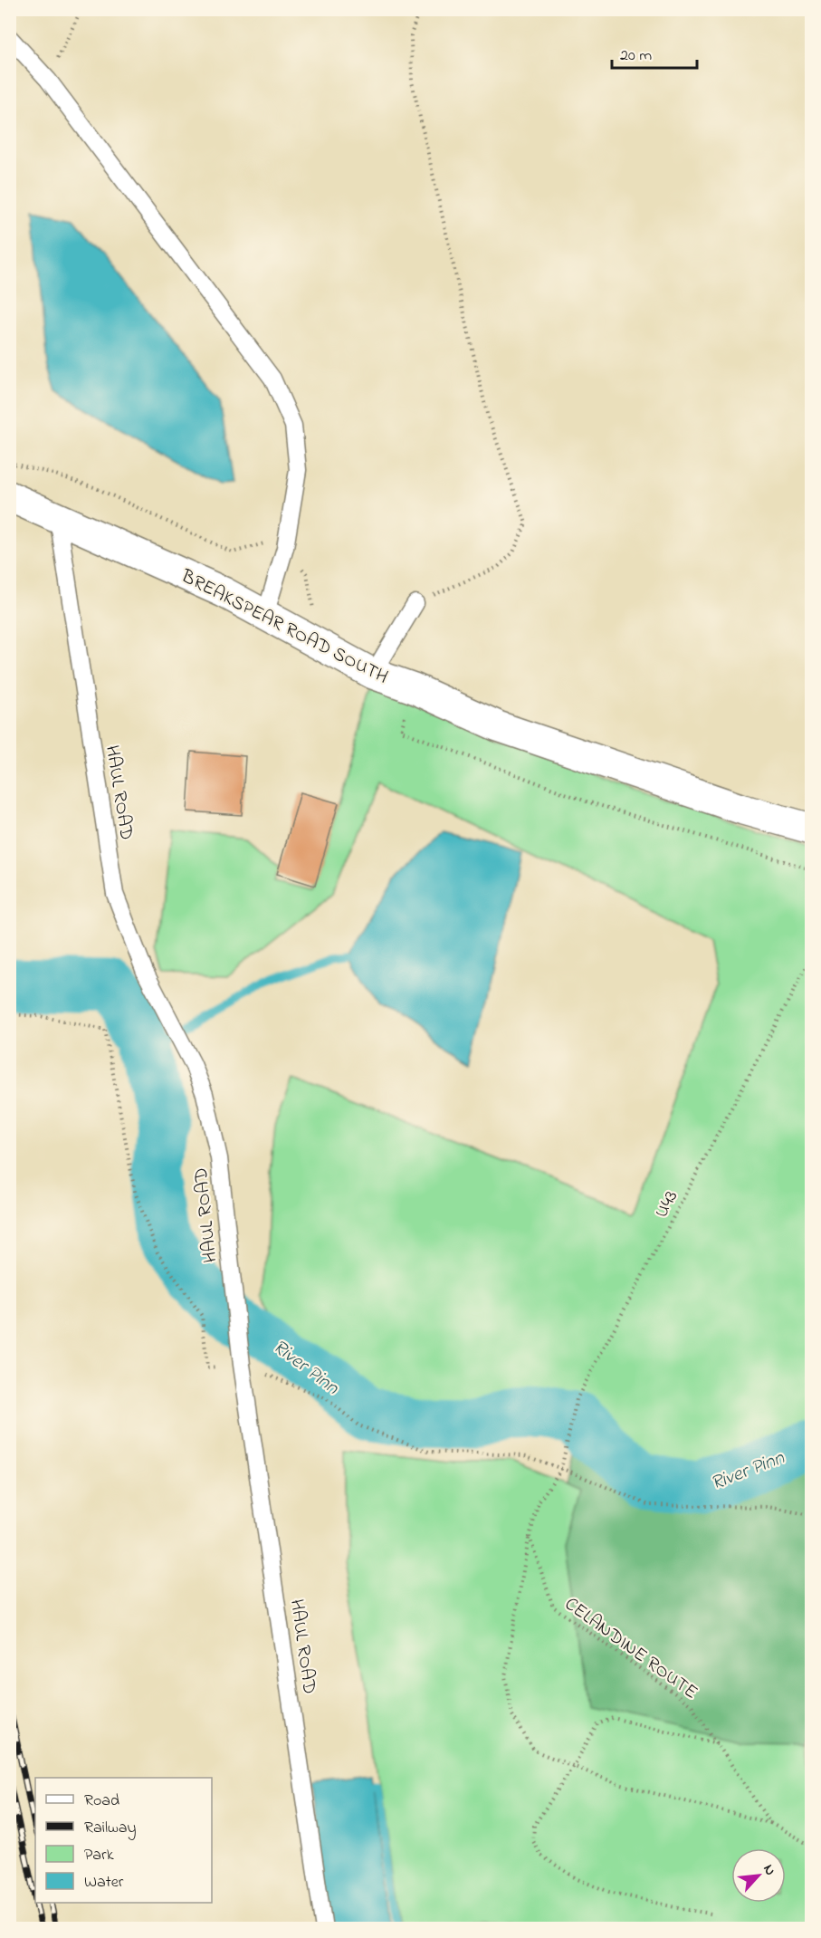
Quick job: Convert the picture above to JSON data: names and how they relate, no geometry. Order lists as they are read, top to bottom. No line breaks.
{"streets":{"street":["BREAKSPEAR ROAD SOUTH"],"lane":["HAUL ROAD"],"path":["U43","CELANDINE ROUTE"]},"crossings":[["BREAKSPEAR ROAD SOUTH","HAUL ROAD"]],"water":["River Pinn"],"legend":["Road","Railway","Park","Water"],"scale_bar":"20 m","north":"top right"}
